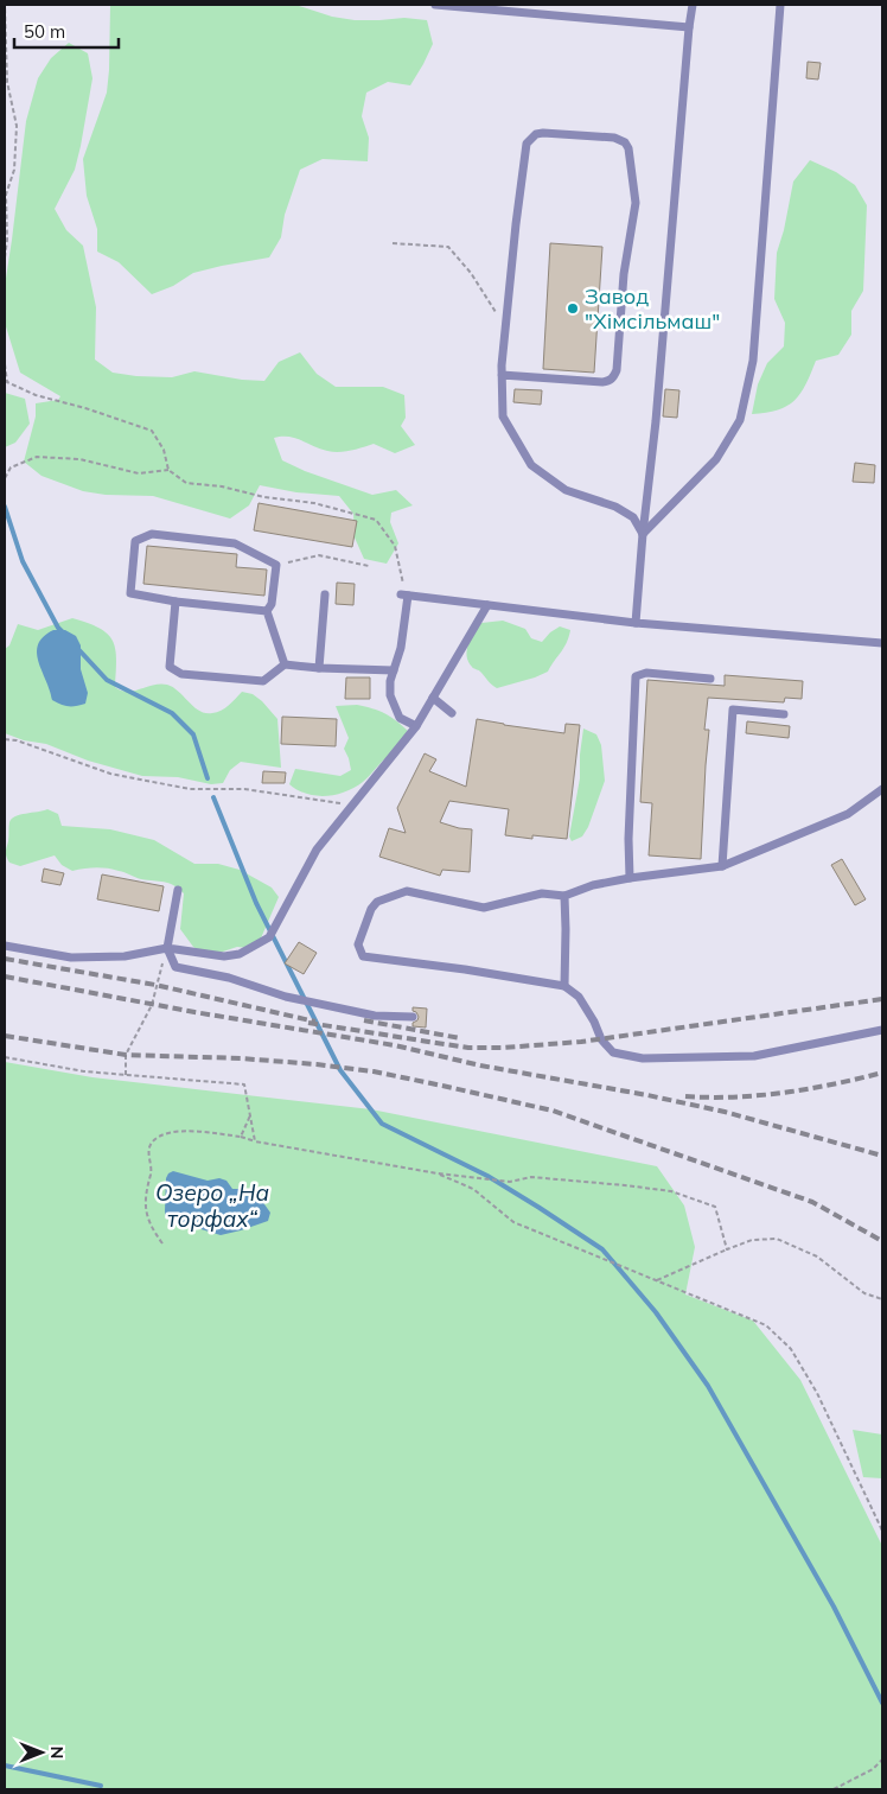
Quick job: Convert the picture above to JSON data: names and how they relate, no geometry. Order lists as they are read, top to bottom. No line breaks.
{"water":["Озеро „На торфах“"],"places":["Завод \"Хімсільмаш\""],"scale_bar":"50 m","north":"right"}
